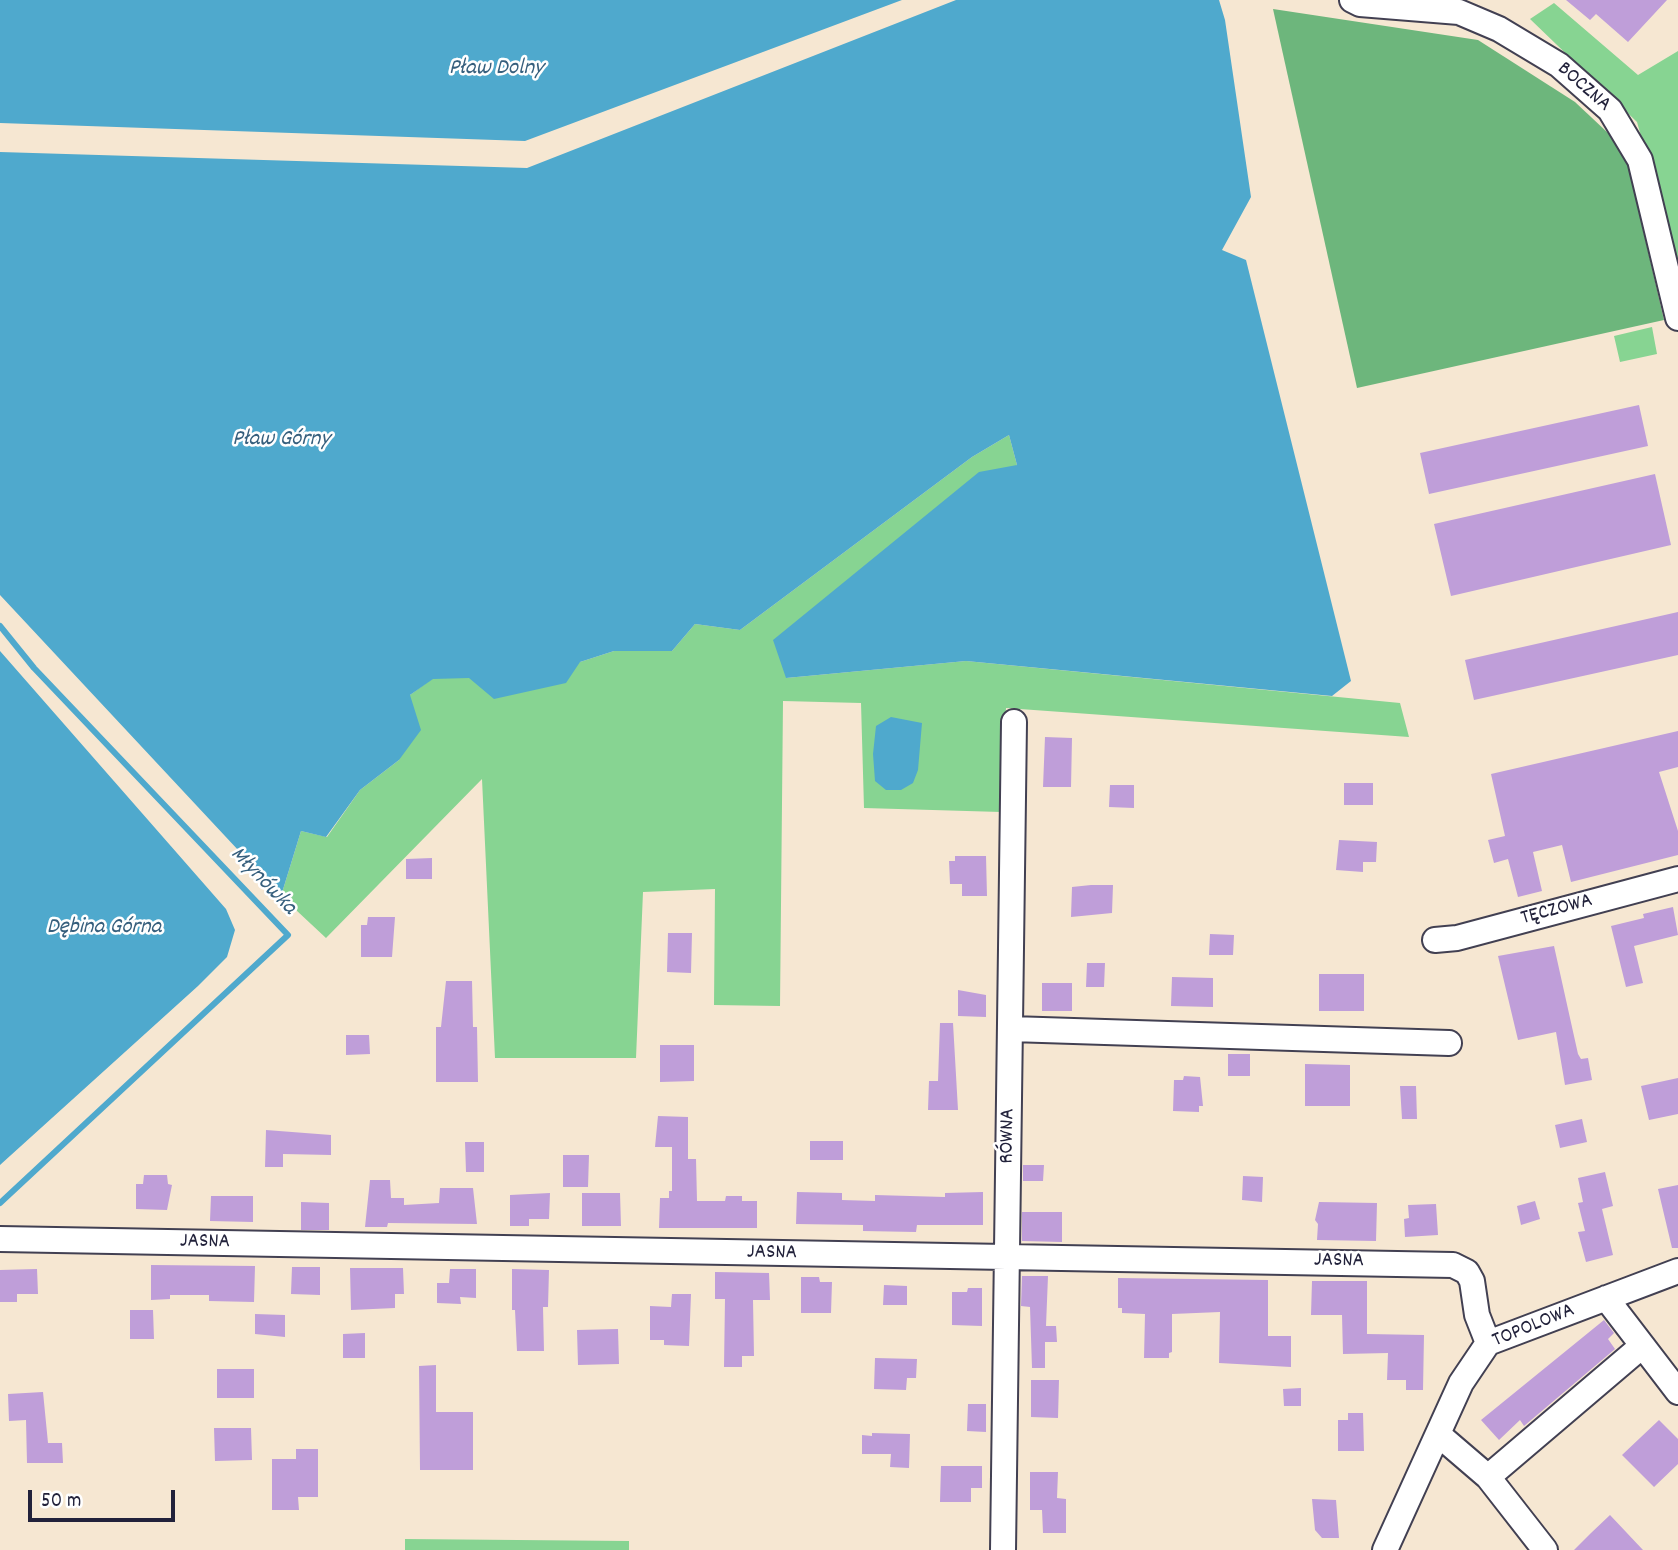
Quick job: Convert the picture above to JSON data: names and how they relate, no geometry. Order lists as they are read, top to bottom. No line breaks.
{"streets":{"street":["BOCZNA","TĘCZOWA","RÓWNA","JASNA","TOPOLOWA"]},"crossings":[["RÓWNA","JASNA"],["JASNA","TOPOLOWA"]],"water":["Pław Dolny","Pław Górny","Młynówka","Dębina Górna"],"scale_bar":"50 m"}
